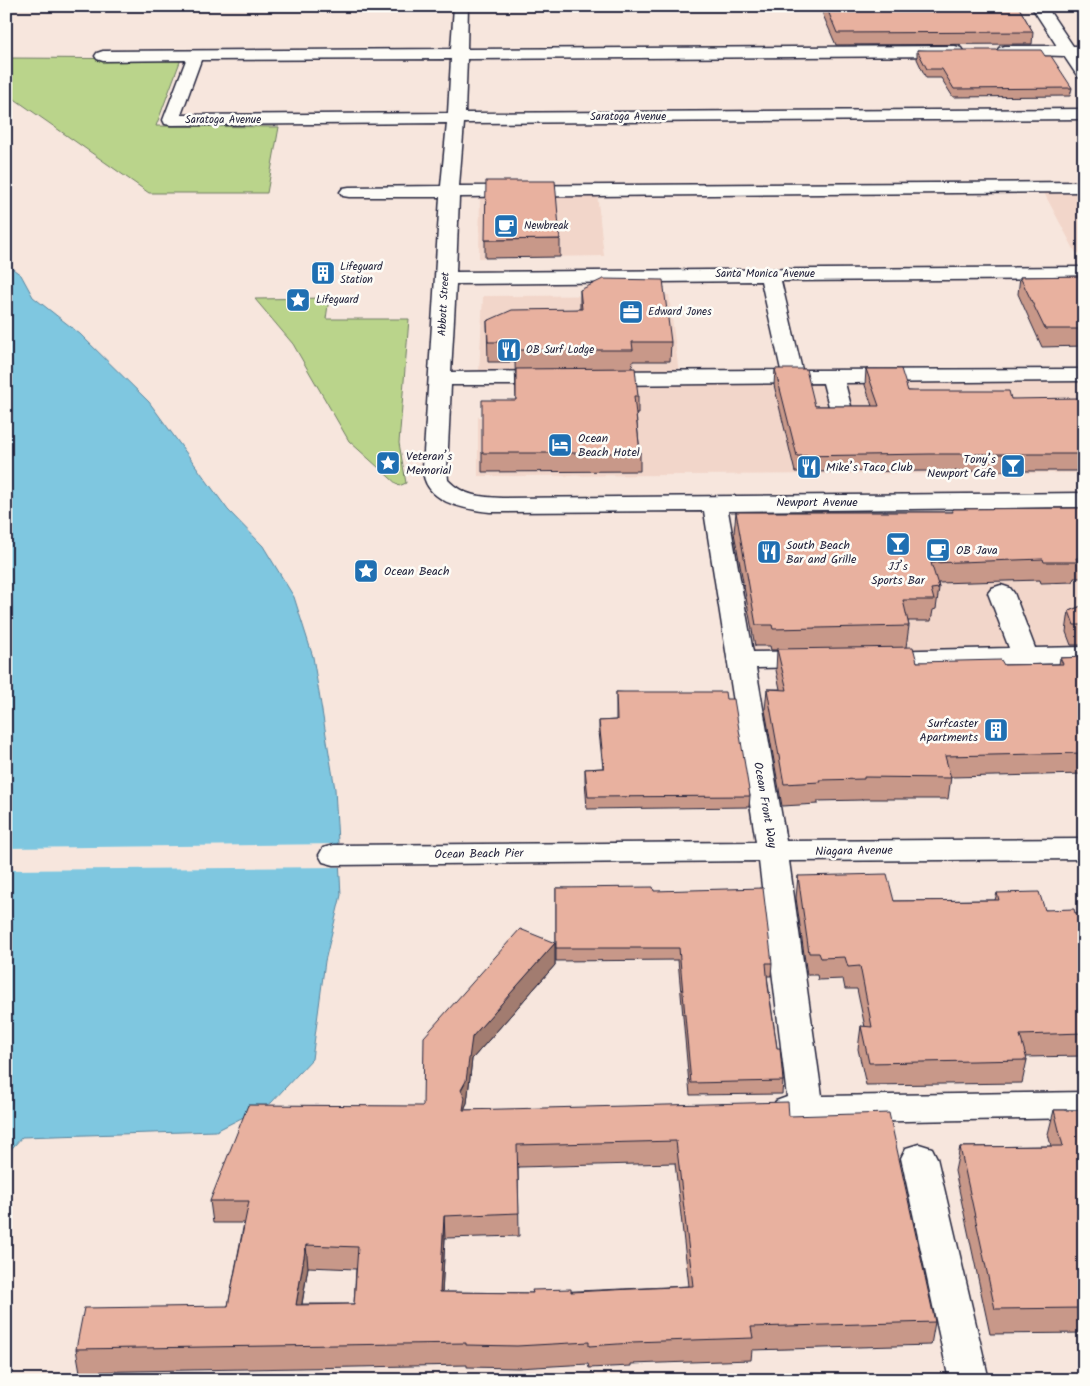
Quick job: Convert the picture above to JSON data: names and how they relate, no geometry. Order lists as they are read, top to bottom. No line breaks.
{"streets":{"street":["Saratoga Avenue","Santa Monica Avenue","Abbott Street","Newport Avenue","Ocean Front Way","Niagara Avenue","Ocean Beach Pier"]},"crossings":[["Saratoga Avenue","Abbott Street"],["Santa Monica Avenue","Abbott Street"],["Abbott Street","Newport Avenue"],["Newport Avenue","Ocean Front Way"],["Ocean Front Way","Niagara Avenue"],["Niagara Avenue","Ocean Beach Pier"]],"places":{"cafe":["Newbreak","OB Java"],"building":["Lifeguard Station","Surfcaster Apartments"],"place":["Lifeguard","Veteran’s Memorial","Ocean Beach"],"office":["Edward Jones"],"restaurant":["OB Surf Lodge","Mike’s Taco Club","South Beach Bar and Grille"],"hotel":["Ocean Beach Hotel"],"bar":["Tony’s Newport Cafe","JJ’s Sports Bar"]}}
